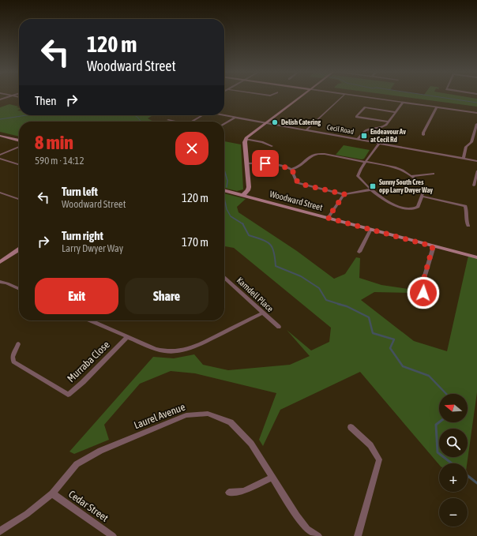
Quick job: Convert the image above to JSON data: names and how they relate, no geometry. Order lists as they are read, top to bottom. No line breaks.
{"streets":{"street":["Cecil Road","Woodward Street","Kamdell Place","Murraba Close","Laurel Avenue","Cedar Street"]},"crossings":[["Laurel Avenue","Cedar Street"]],"places":{"other":["Delish Catering"],"transit":["Endeavour Av at Cecil Rd","Sunny South Cres opp Larry Dwyer Way"]},"north":"left","page":{"turn":["120 m","Woodward Street"],"then":"Then","heading":["8 min","590 m · 14:12"],"list":[{"name":"Turn left","note":"Woodward Street","value":"120 m"},{"name":"Turn right","note":"Larry Dwyer Way","value":"170 m"}],"buttons":["Exit","Share"],"map_buttons":["+","−"]}}
